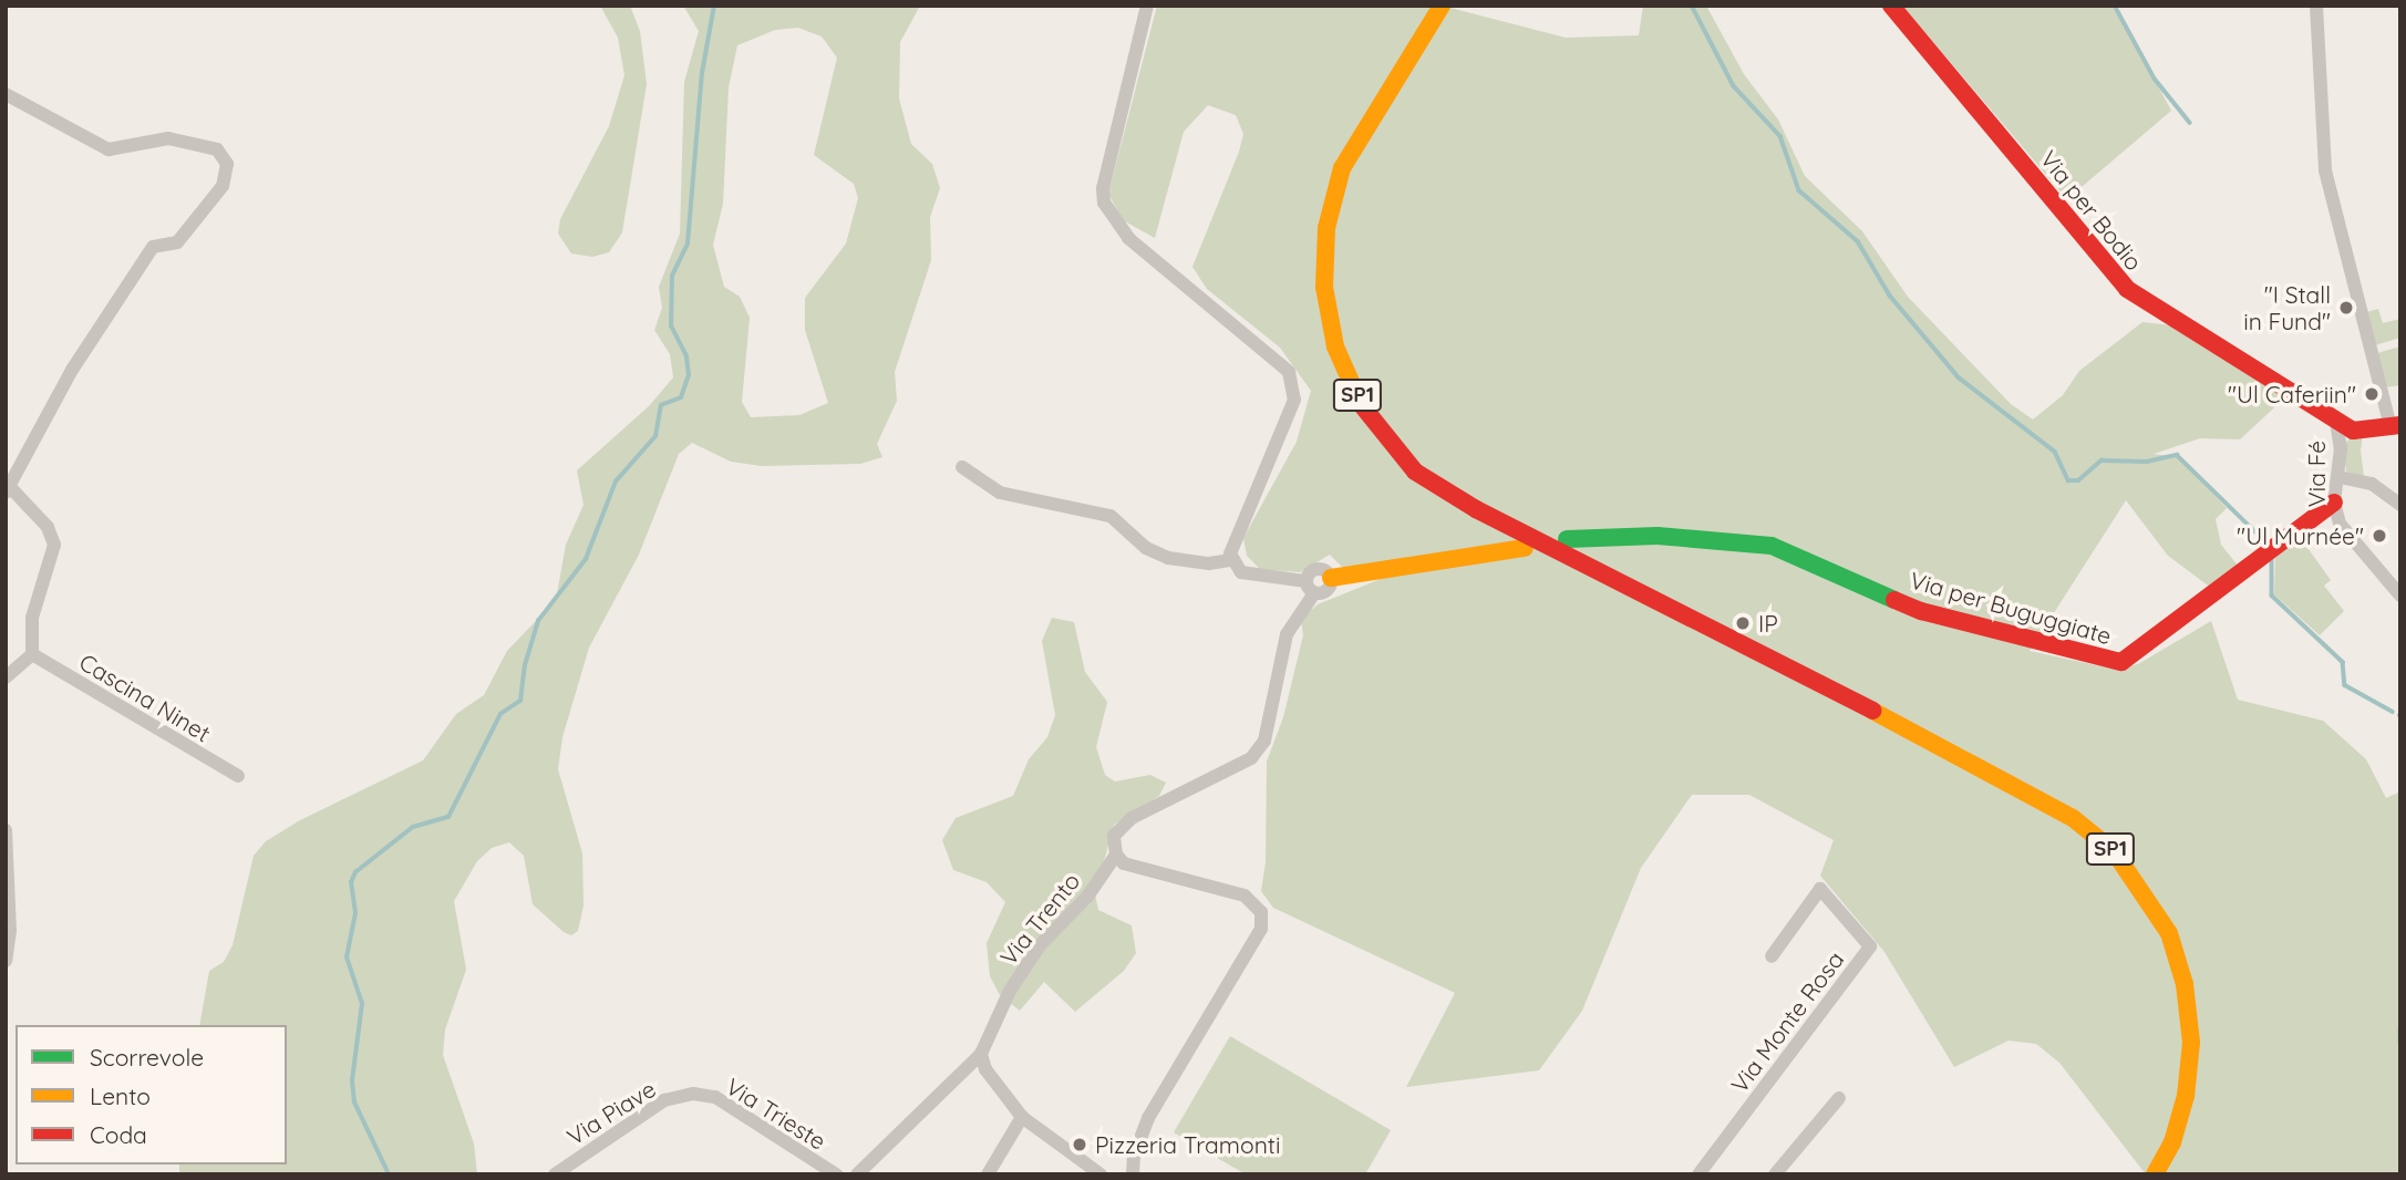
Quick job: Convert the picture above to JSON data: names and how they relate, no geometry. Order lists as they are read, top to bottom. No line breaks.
{"streets":{"street":["Via per Bodio","SP1","Via Fé","Via per Buguggiate","Cascina Ninet","Via Trento","Via Monte Rosa","Via Piave","Via Trieste"]},"crossings":[["Via per Bodio","Via Fé"],["Via Fé","Via per Buguggiate"],["Via Piave","Via Trieste"]],"places":["\"I Stall in Fund\"","\"Ul Caferiin\"","\"Ul Murnée\"","IP","Pizzeria Tramonti"],"legend":["Scorrevole","Lento","Coda"]}
